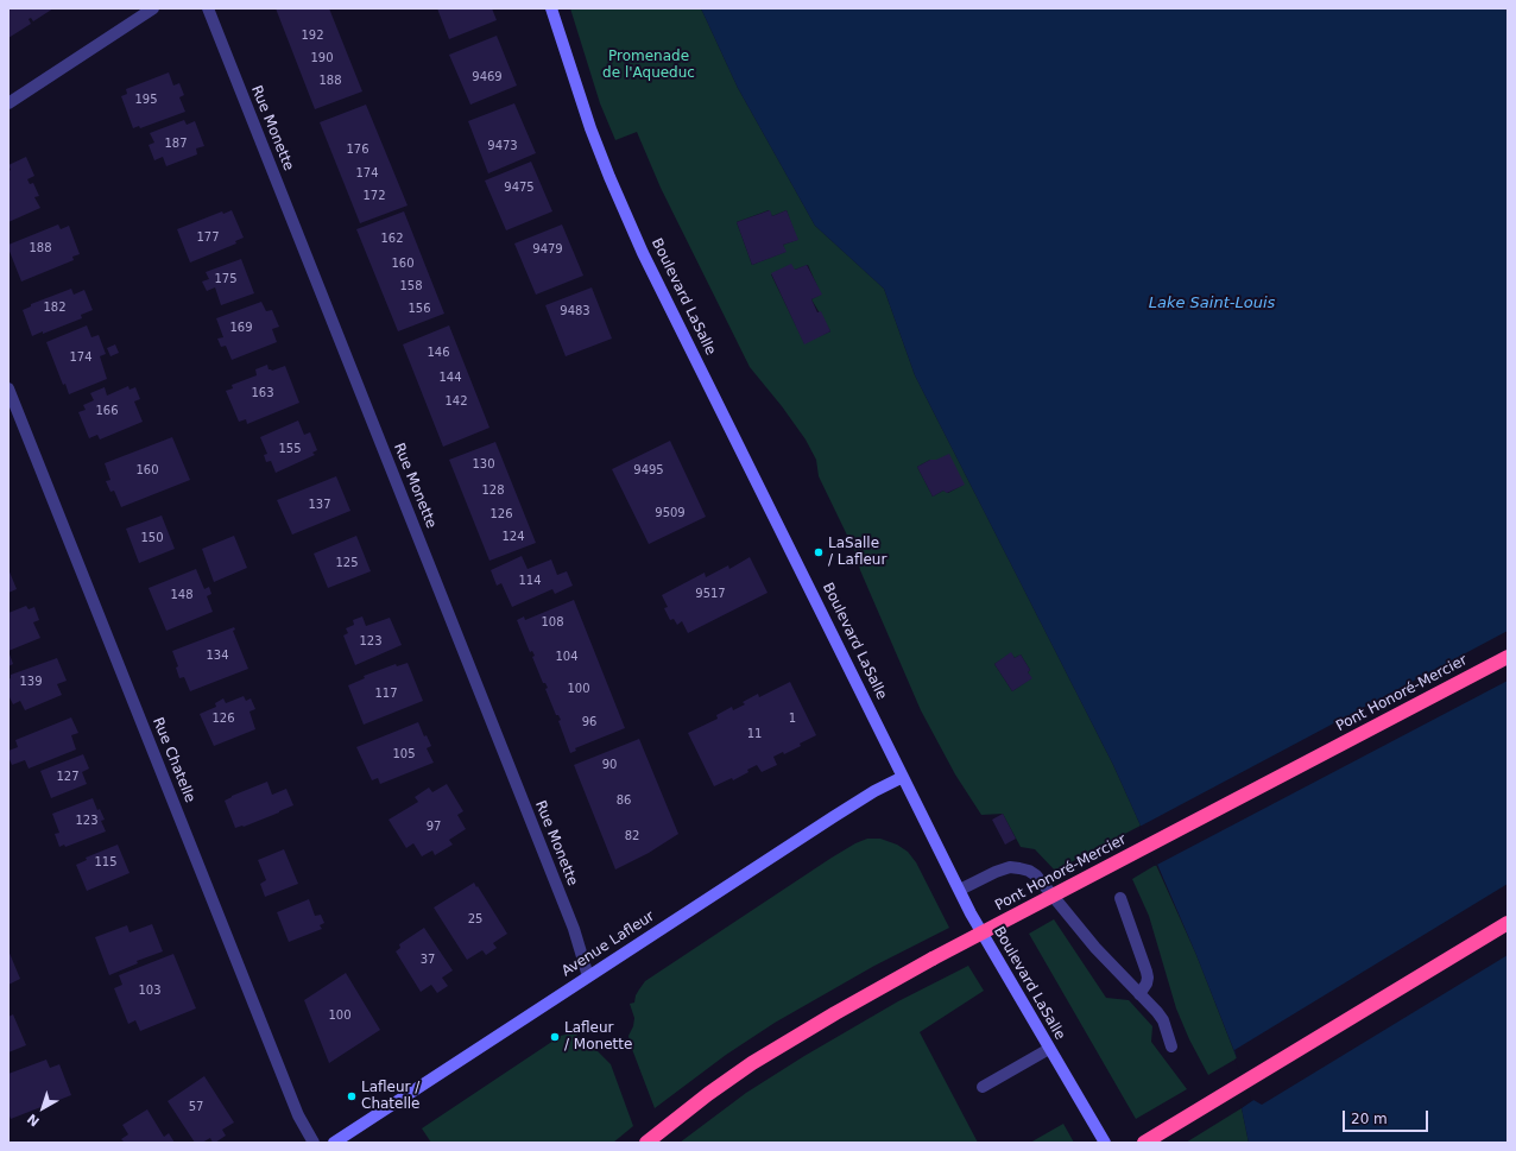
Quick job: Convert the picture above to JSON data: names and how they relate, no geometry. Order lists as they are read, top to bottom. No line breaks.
{"streets":{"highway":["Pont Honoré-Mercier"],"main road":["Boulevard LaSalle","Avenue Lafleur"],"street":["Rue Monette","Rue Chatelle"]},"crossings":[["Rue Monette","Avenue Lafleur"],["Boulevard LaSalle","Avenue Lafleur"]],"water":["Lake Saint-Louis"],"parks":["Promenade de l'Aqueduc"],"places":["LaSalle / Lafleur","Lafleur / Monette","Lafleur / Chatelle"],"house_numbers":["192","190","9469","188","195","187","9473","176","174","9475","172","177","162","188","9479","160","175","158","182","156","9483","169","146","174","144","163","142","166","155","130","160","9495","128","137","9509","126","124","150","125","114","9517","148","108","123","134","104","139","100","117","126","1","96","11","105","90","127","86","123","97","82","115","25","37","103","100","57"],"scale_bar":"20 m","north":"bottom left"}
